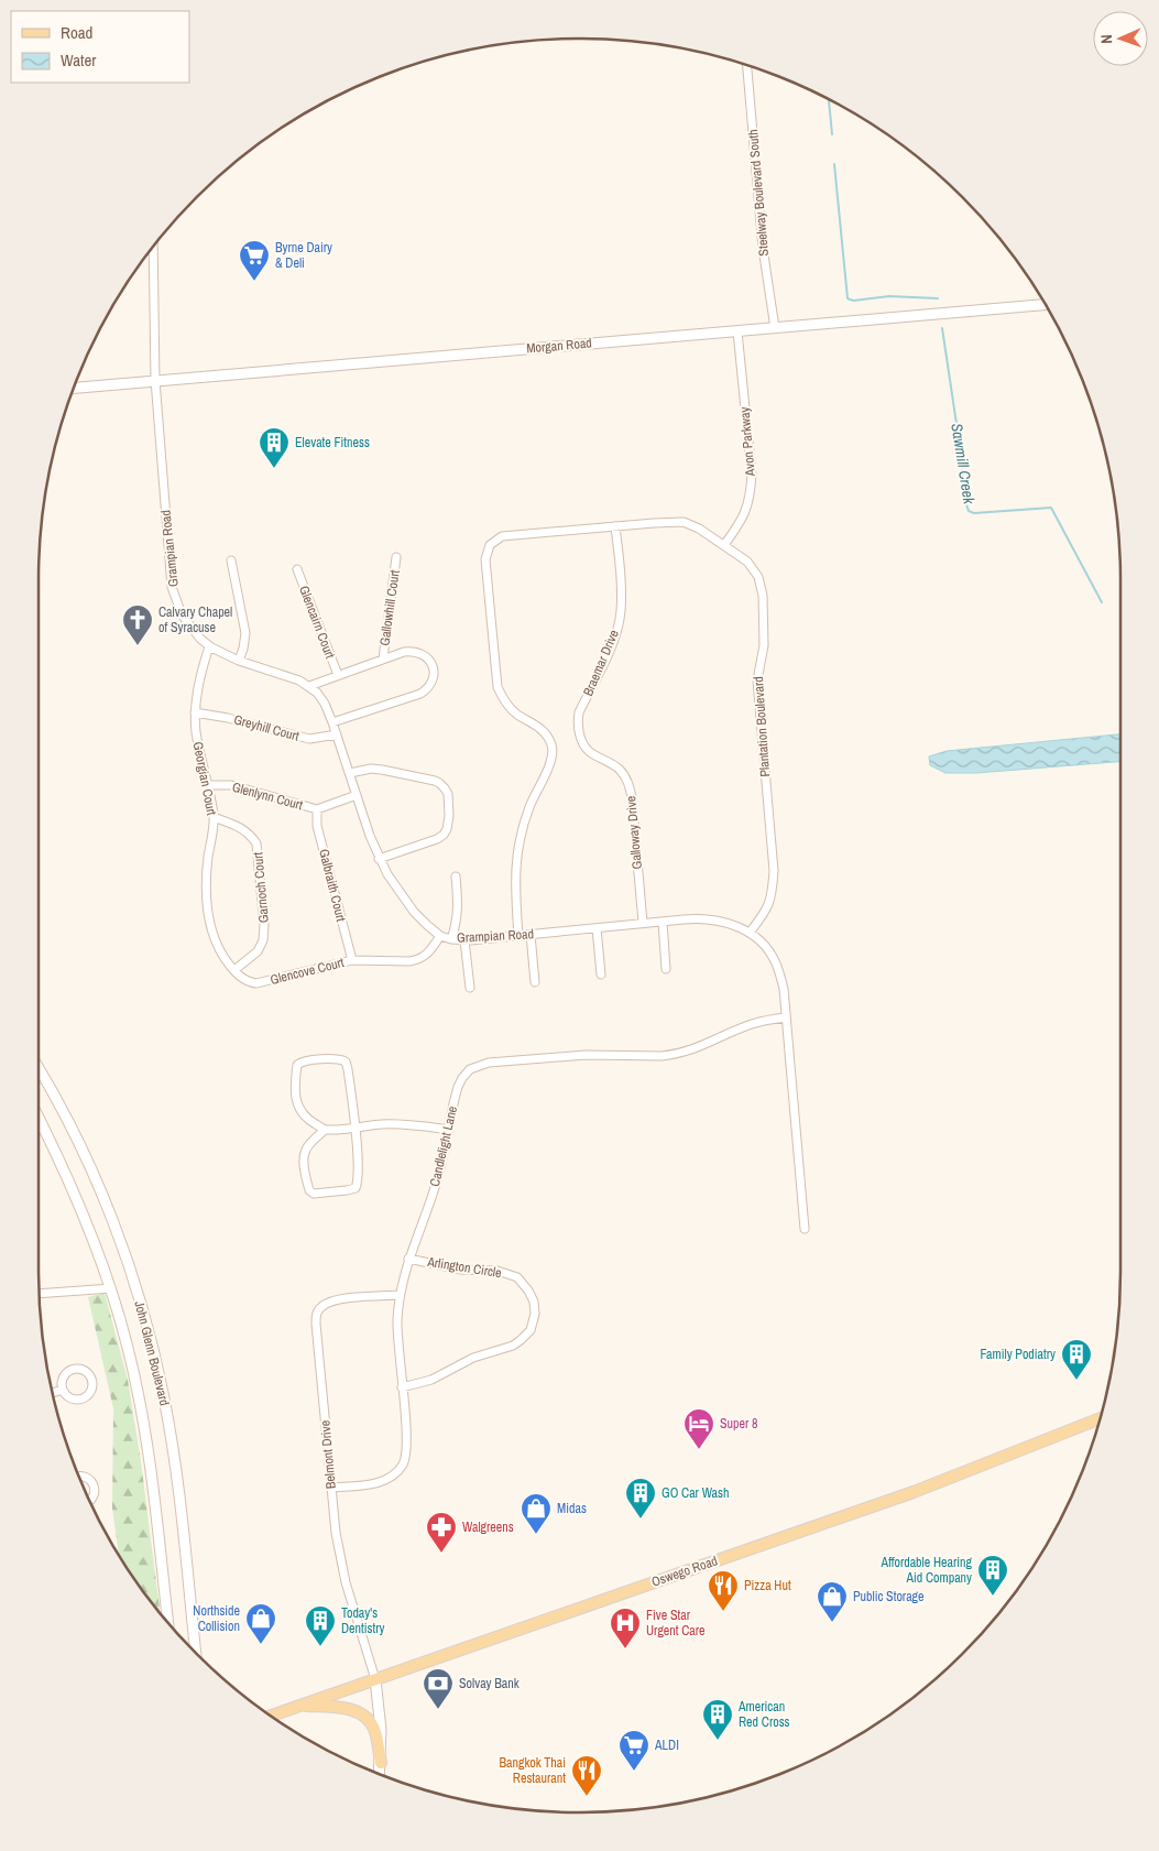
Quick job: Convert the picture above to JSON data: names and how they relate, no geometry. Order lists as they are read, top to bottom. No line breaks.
{"streets":{"main road":["Morgan Road","John Glenn Boulevard","Oswego Road"],"street":["Steelway Boulevard South","Avon Parkway","Grampian Road","Gallowhill Court","Glencairn Court","Braemar Drive","Plantation Boulevard","Greyhill Court","Georgian Court","Glenlynn Court","Galloway Drive","Galbraith Court","Garnoch Court","Glencove Court","Candlelight Lane","Arlington Circle","Belmont Drive"]},"crossings":[["Steelway Boulevard South","Morgan Road"],["Morgan Road","Avon Parkway"],["Morgan Road","Grampian Road"],["Avon Parkway","Plantation Boulevard"],["Grampian Road","Plantation Boulevard"],["Grampian Road","Greyhill Court"],["Grampian Road","Georgian Court"],["Grampian Road","Glenlynn Court"],["Grampian Road","Galloway Drive"],["Grampian Road","Glencove Court"],["Grampian Road","Candlelight Lane"],["Braemar Drive","Plantation Boulevard"],["Braemar Drive","Galloway Drive"],["Greyhill Court","Georgian Court"],["Georgian Court","Glenlynn Court"],["Georgian Court","Garnoch Court"],["Georgian Court","Glencove Court"],["Glenlynn Court","Galbraith Court"],["Galbraith Court","Glencove Court"],["Garnoch Court","Glencove Court"],["Candlelight Lane","Arlington Circle"],["Candlelight Lane","Belmont Drive"],["Belmont Drive","Oswego Road"]],"water":["Sawmill Creek"],"places":{"supermarket":["Byrne Dairy & Deli","ALDI"],"building":["Elevate Fitness","Family Podiatry","GO Car Wash","Affordable Hearing Aid Company","Today's Dentistry","American Red Cross"],"church":["Calvary Chapel of Syracuse"],"hotel":["Super 8"],"shop":["Midas","Public Storage","Northside Collision"],"pharmacy":["Walgreens"],"restaurant":["Pizza Hut","Bangkok Thai Restaurant"],"hospital":["Five Star Urgent Care"],"bank":["Solvay Bank"]},"legend":["Road","Water"],"north":"left"}
